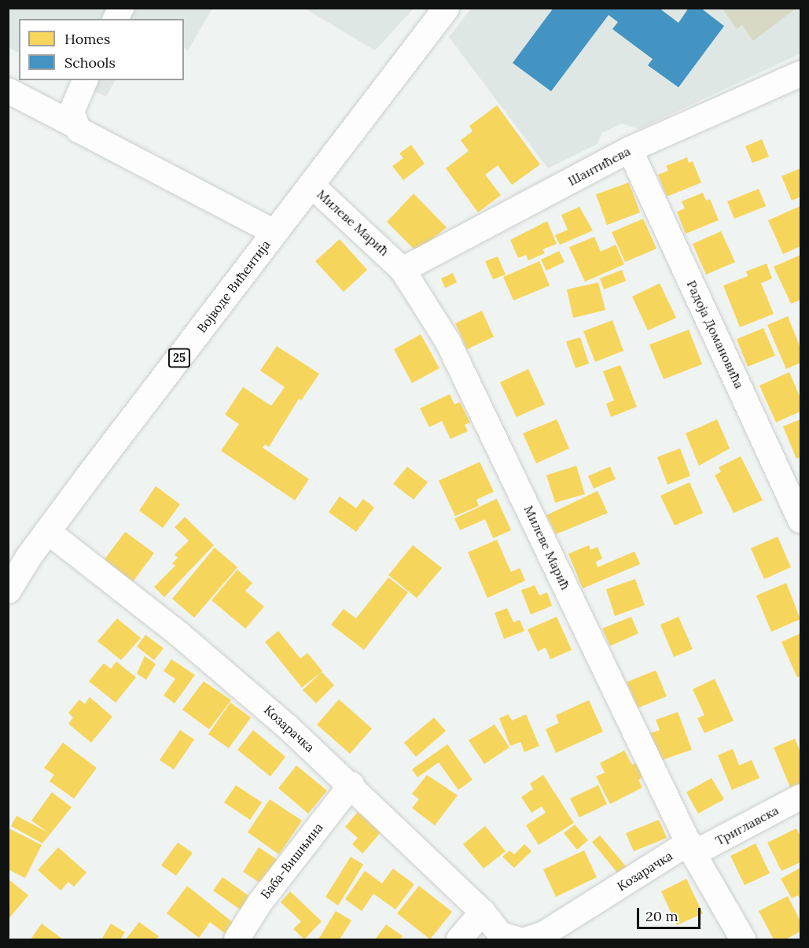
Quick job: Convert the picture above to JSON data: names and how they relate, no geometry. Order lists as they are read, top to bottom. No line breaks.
{"streets":{"main road":["Војводе Вићентија","25"],"street":["Шантићева","Милеве Марић","Радоја Домановића","Козарачка","Триглавска","Баба-Вишњина"]},"crossings":[["Шантићева","Милеве Марић"],["Шантићева","Радоја Домановића"],["Милеве Марић","Војводе Вићентија"],["Милеве Марић","Козарачка"],["Милеве Марић","Триглавска"],["Војводе Вићентија","Козарачка"],["Козарачка","Триглавска"],["Козарачка","Баба-Вишњина"]],"legend":["Homes","Schools"],"scale_bar":"20 m"}
